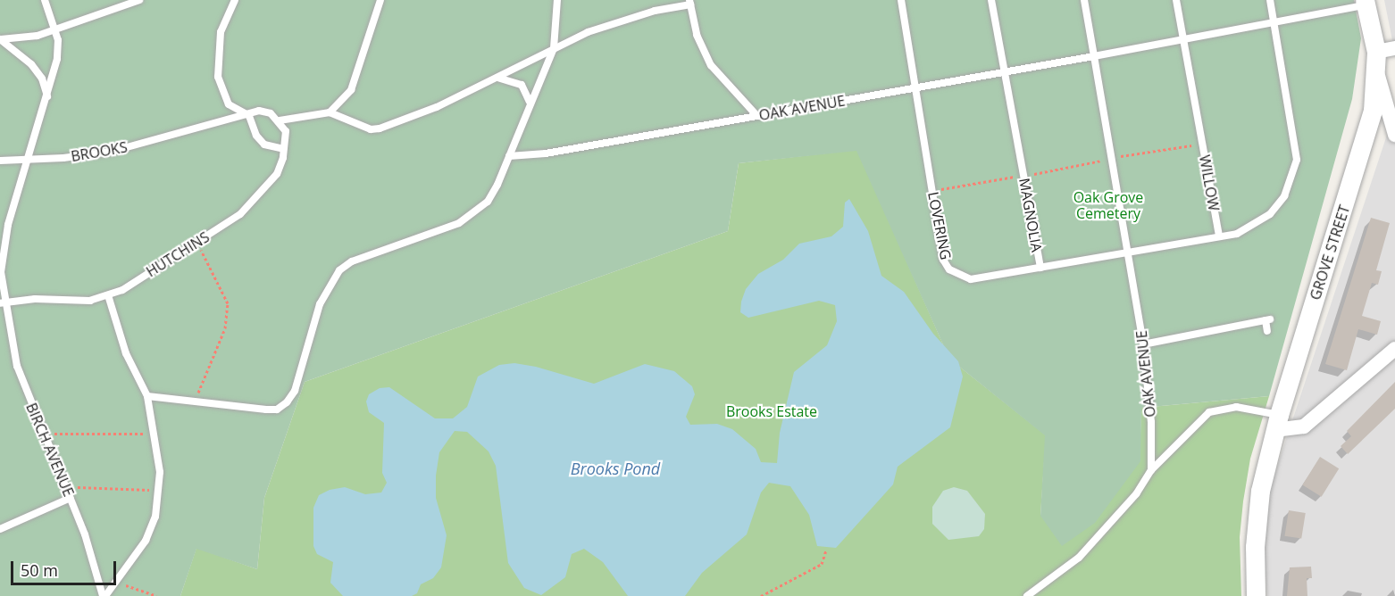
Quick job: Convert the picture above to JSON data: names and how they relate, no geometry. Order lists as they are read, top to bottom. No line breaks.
{"streets":{"street":["GROVE STREET"],"lane":["OAK AVENUE","BROOKS","WILLOW","MAGNOLIA","LOVERING","HUTCHINS","BIRCH AVENUE"]},"crossings":[["OAK AVENUE","WILLOW"],["OAK AVENUE","MAGNOLIA"],["OAK AVENUE","LOVERING"],["OAK AVENUE","GROVE STREET"],["BROOKS","HUTCHINS"],["BROOKS","BIRCH AVENUE"],["MAGNOLIA","LOVERING"],["HUTCHINS","BIRCH AVENUE"]],"water":["Brooks Pond"],"parks":["Oak Grove Cemetery","Brooks Estate"],"scale_bar":"50 m"}
